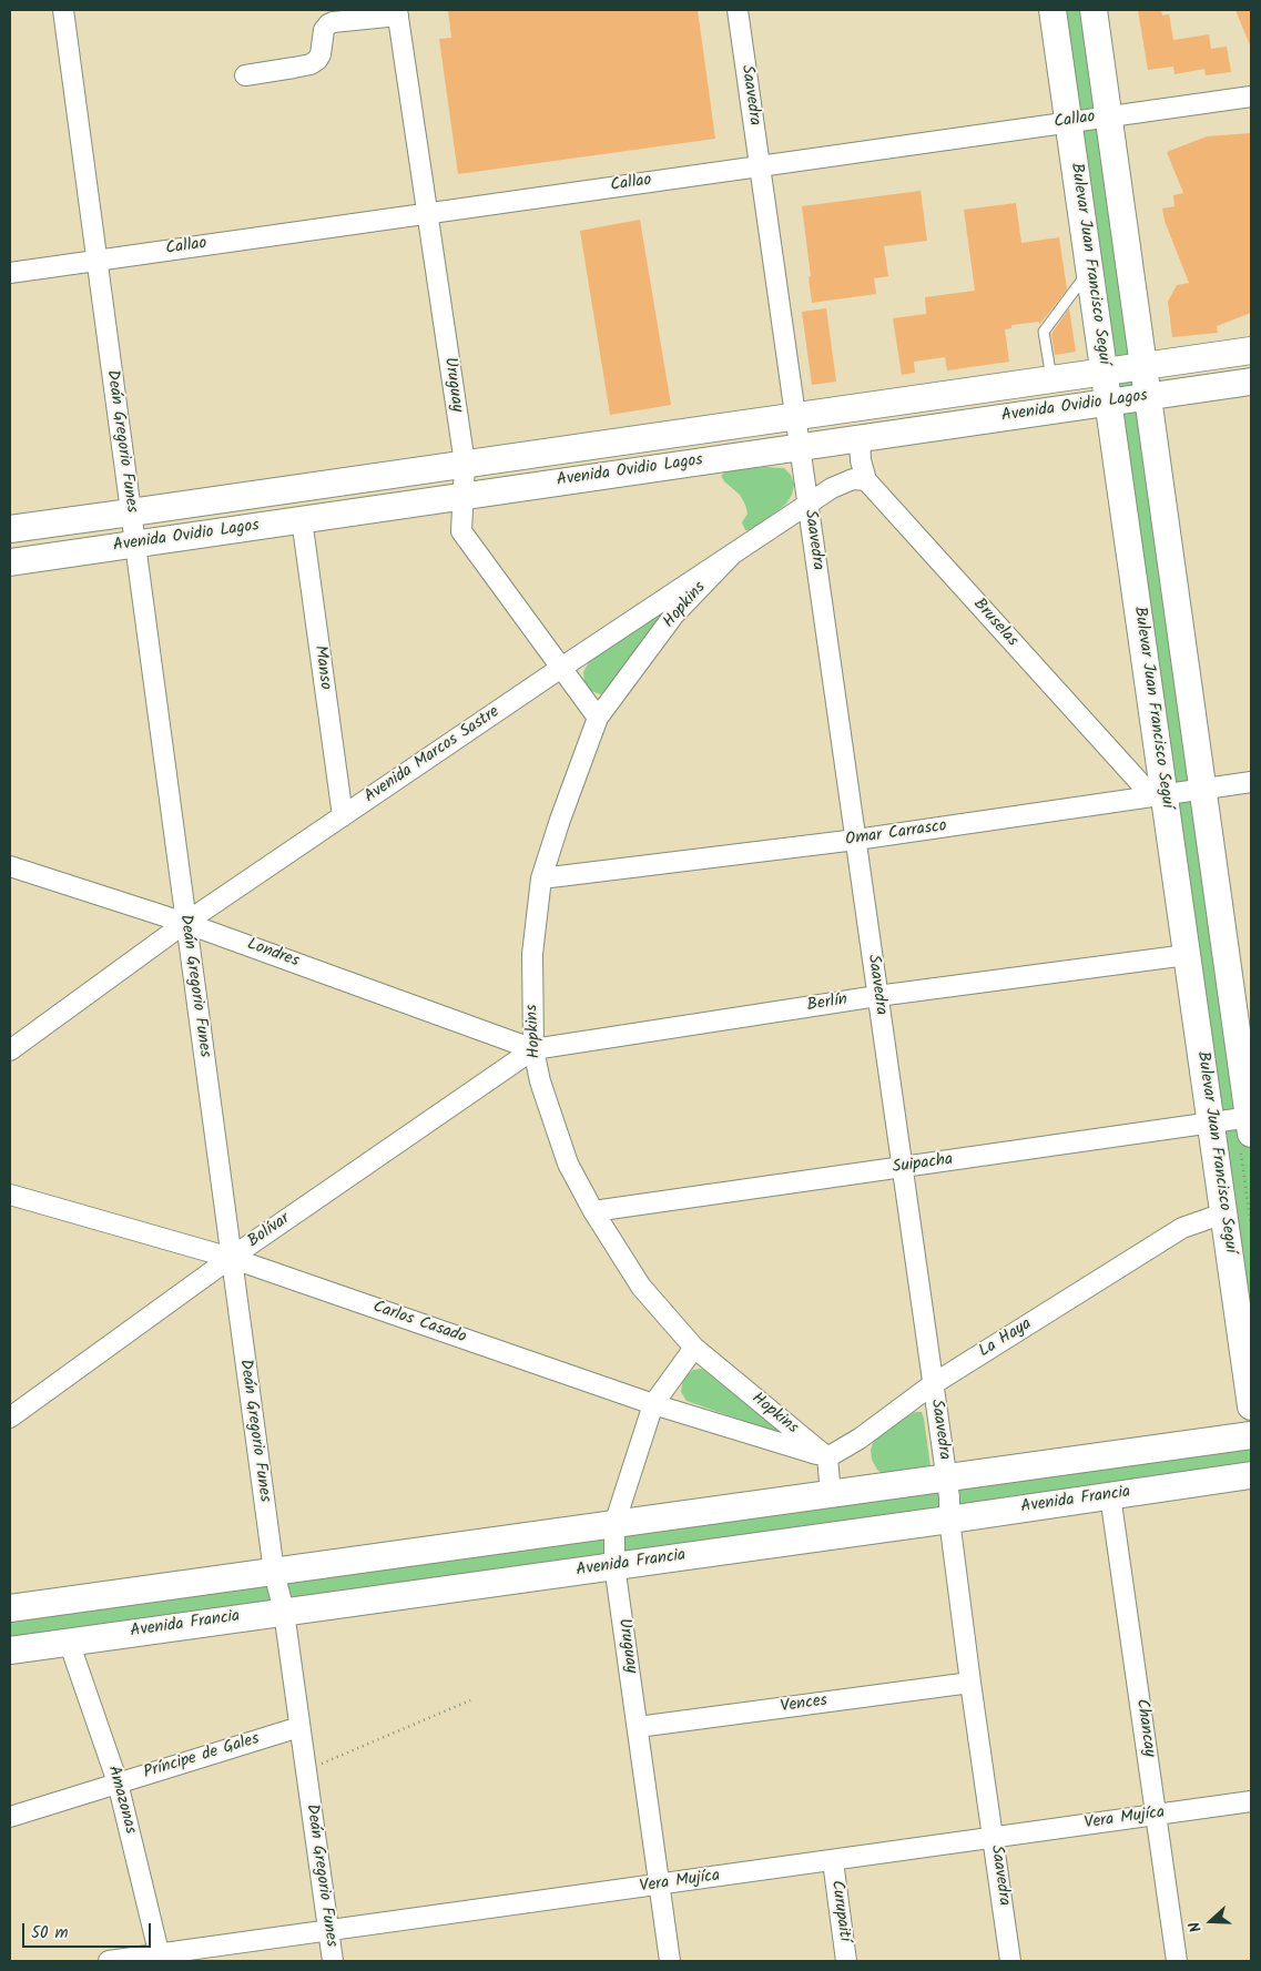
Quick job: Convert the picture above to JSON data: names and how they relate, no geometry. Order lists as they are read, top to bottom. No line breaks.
{"streets":{"main road":["Bulevar Juan Francisco Seguí","Avenida Ovidio Lagos","Avenida Francia"],"street":["Saavedra","Callao","Uruguay","Deán Gregorio Funes","Hopkins","Bruselas","Manso","Avenida Marcos Sastre","Omar Carrasco","Londres","Berlín","Suipacha","Bolívar","Carlos Casado","La Haya","Vences","Chancay","Príncipe de Gales","Amazonas","Vera Mujíca","Curupaití"]},"crossings":[["Saavedra","Callao"],["Saavedra","Avenida Ovidio Lagos"],["Saavedra","Avenida Marcos Sastre"],["Saavedra","Omar Carrasco"],["Saavedra","Berlín"],["Saavedra","Suipacha"],["Saavedra","La Haya"],["Saavedra","Avenida Francia"],["Saavedra","Vences"],["Saavedra","Vera Mujíca"],["Callao","Bulevar Juan Francisco Seguí"],["Callao","Uruguay"],["Callao","Deán Gregorio Funes"],["Bulevar Juan Francisco Seguí","Avenida Ovidio Lagos"],["Bulevar Juan Francisco Seguí","Bruselas"],["Bulevar Juan Francisco Seguí","Omar Carrasco"],["Bulevar Juan Francisco Seguí","Berlín"],["Bulevar Juan Francisco Seguí","Suipacha"],["Bulevar Juan Francisco Seguí","La Haya"],["Uruguay","Avenida Ovidio Lagos"],["Uruguay","Hopkins"],["Uruguay","Avenida Marcos Sastre"],["Uruguay","Carlos Casado"],["Uruguay","Avenida Francia"],["Uruguay","Vences"],["Uruguay","Vera Mujíca"],["Avenida Ovidio Lagos","Deán Gregorio Funes"],["Avenida Ovidio Lagos","Bruselas"],["Avenida Ovidio Lagos","Manso"],["Deán Gregorio Funes","Avenida Marcos Sastre"],["Deán Gregorio Funes","Londres"],["Deán Gregorio Funes","Bolívar"],["Deán Gregorio Funes","Carlos Casado"],["Deán Gregorio Funes","Avenida Francia"],["Deán Gregorio Funes","Príncipe de Gales"],["Deán Gregorio Funes","Vera Mujíca"],["Hopkins","Avenida Marcos Sastre"],["Hopkins","Omar Carrasco"],["Hopkins","Londres"],["Hopkins","Berlín"],["Hopkins","Suipacha"],["Hopkins","Bolívar"],["Hopkins","Carlos Casado"],["Hopkins","La Haya"],["Bruselas","Avenida Marcos Sastre"],["Bruselas","Omar Carrasco"],["Manso","Avenida Marcos Sastre"],["Avenida Marcos Sastre","Londres"],["Londres","Berlín"],["Londres","Bolívar"],["Berlín","Bolívar"],["Bolívar","Carlos Casado"],["Carlos Casado","La Haya"],["Avenida Francia","Chancay"],["Avenida Francia","Amazonas"],["Chancay","Vera Mujíca"],["Príncipe de Gales","Amazonas"],["Amazonas","Vera Mujíca"],["Vera Mujíca","Curupaití"]],"scale_bar":"50 m","north":"left"}
